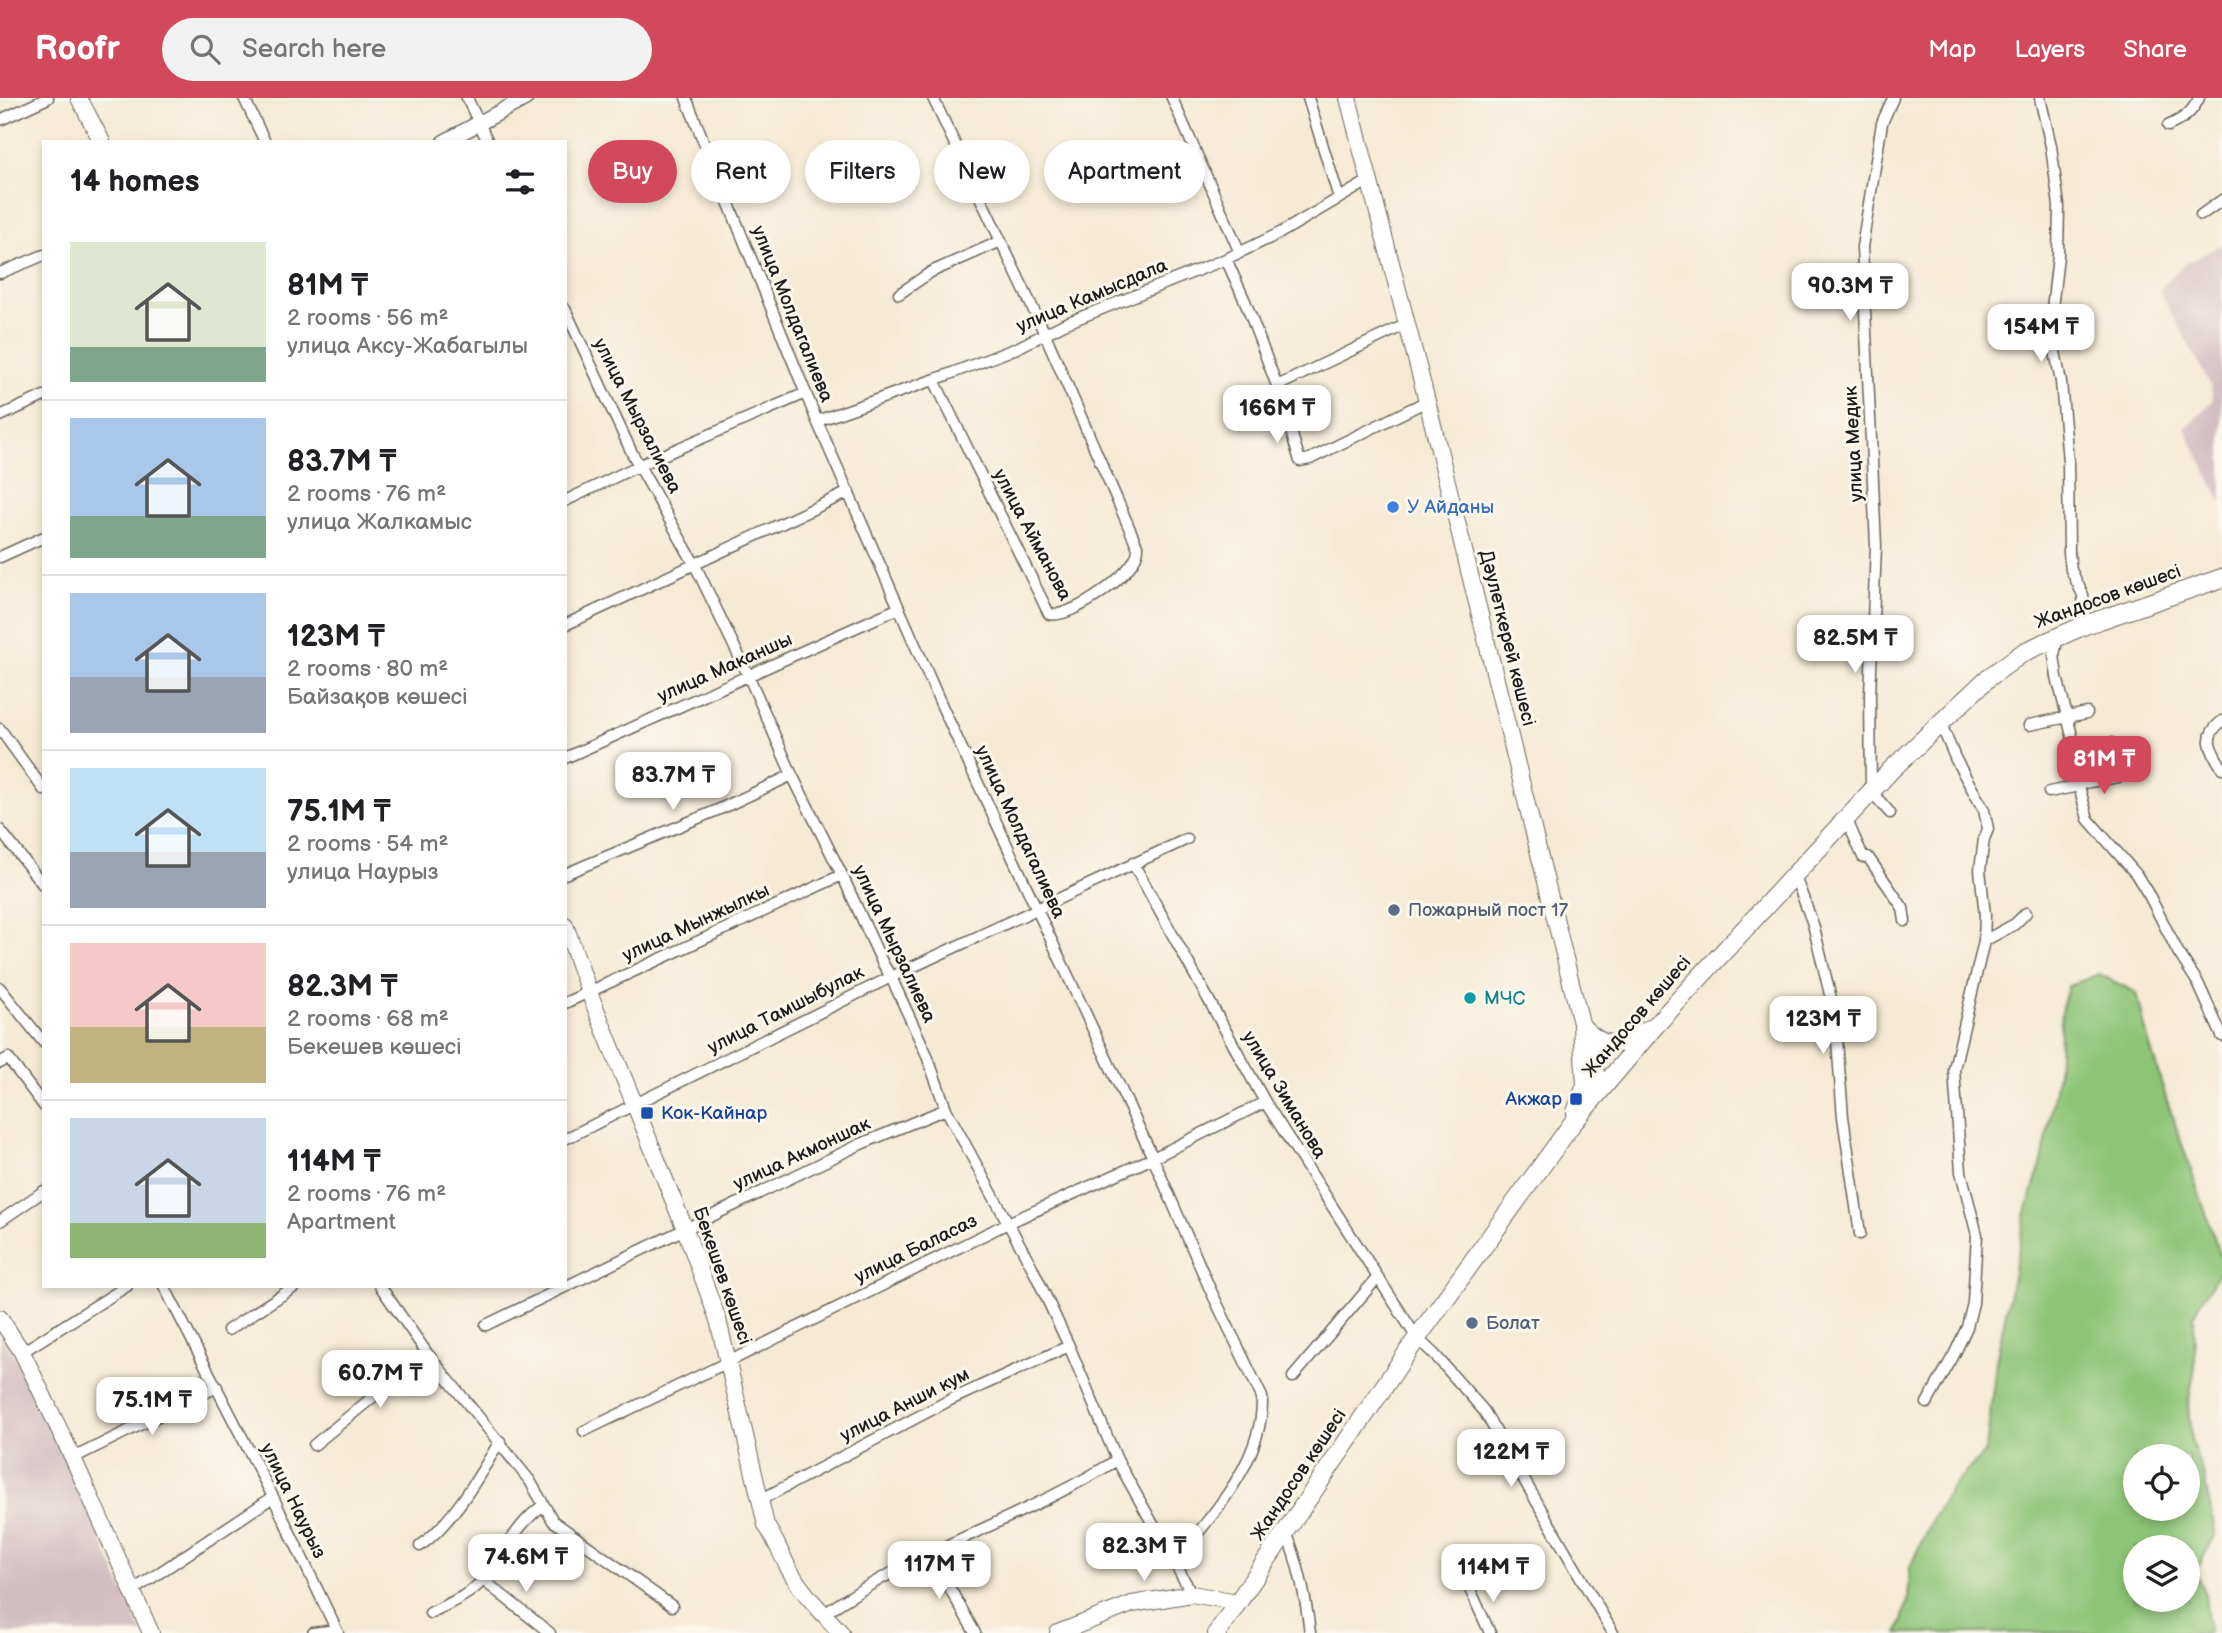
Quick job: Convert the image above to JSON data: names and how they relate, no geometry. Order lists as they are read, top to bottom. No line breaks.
{"streets":{"main road":["Жандосов көшесі","Дәулеткерей көшесі","Бекешев көшесі"],"street":["улица Камысдала","улица Молдагалиева","улица Мырзалиева","улица Медик","улица Айманова","улица Маканшы","улица Мынжылкы","улица Тамшыбулак","улица Зиманова","улица Акмоншак","улица Баласаз","улица Анши кум","улица Наурыз"]},"crossings":[["улица Камысдала","улица Молдагалиева"],["улица Камысдала","улица Айманова"],["улица Камысдала","Дәулеткерей көшесі"],["улица Молдагалиева","улица Мырзалиева"],["улица Молдагалиева","улица Маканшы"],["улица Молдагалиева","улица Тамшыбулак"],["улица Молдагалиева","улица Баласаз"],["улица Мырзалиева","улица Маканшы"],["улица Мырзалиева","улица Мынжылкы"],["улица Мырзалиева","улица Тамшыбулак"],["улица Мырзалиева","улица Акмоншак"],["улица Мырзалиева","улица Баласаз"],["улица Мырзалиева","улица Анши кум"],["улица Медик","Жандосов көшесі"],["Жандосов көшесі","Дәулеткерей көшесі"],["Жандосов көшесі","улица Зиманова"],["улица Мынжылкы","Бекешев көшесі"],["улица Тамшыбулак","улица Зиманова"],["улица Тамшыбулак","Бекешев көшесі"],["улица Зиманова","улица Баласаз"],["улица Акмоншак","Бекешев көшесі"],["улица Баласаз","Бекешев көшесі"],["Бекешев көшесі","улица Анши кум"]],"places":{"other":["У Айданы","Пожарный пост 17","МЧС","Болат"],"transit":["Акжар","Кок-Кайнар"]},"page":{"header":"Roofr","search":"Search here","nav":["Map","Layers","Share"],"chip":["Buy","Rent","Filters","New","Apartment"],"heading":"14 homes","list":[{"name":"81M ₸","note":"2 rooms · 56 m² · улица Аксу-Жабагылы"},{"name":"83.7M ₸","note":"2 rooms · 76 m² · улица Жалкамыс"},{"name":"123M ₸","note":"2 rooms · 80 m² · Байзақов көшесі"},{"name":"75.1M ₸","note":"2 rooms · 54 m² · улица Наурыз"},{"name":"82.3M ₸","note":"2 rooms · 68 m² · Бекешев көшесі"},{"name":"114M ₸","note":"2 rooms · 76 m² · Apartment"}],"price":["90.3M ₸","154M ₸","166M ₸","82.5M ₸","81M ₸","83.7M ₸","123M ₸","60.7M ₸","75.1M ₸","122M ₸","82.3M ₸","74.6M ₸","117M ₸","114M ₸"]}}
